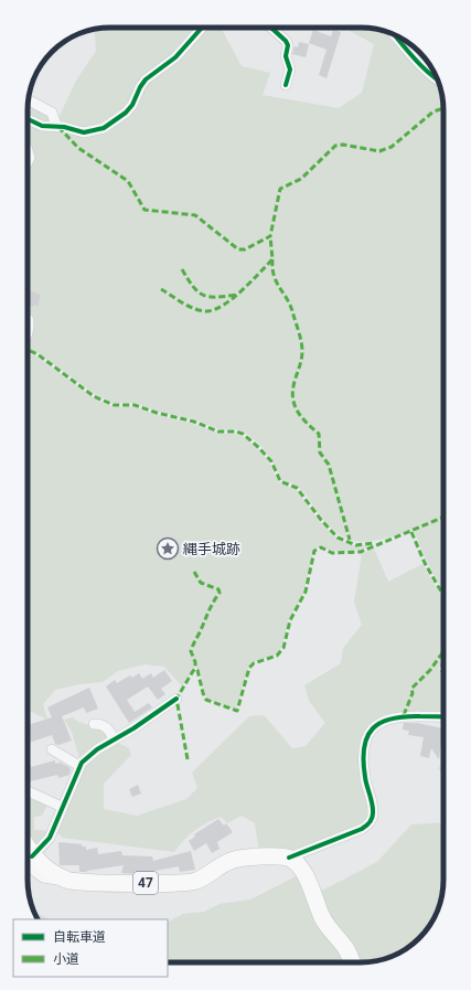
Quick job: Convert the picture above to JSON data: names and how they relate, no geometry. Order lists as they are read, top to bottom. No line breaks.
{"streets":{"main road":["47"]},"places":{"place":["縄手城跡"]},"legend":["自転車道","小道"]}
